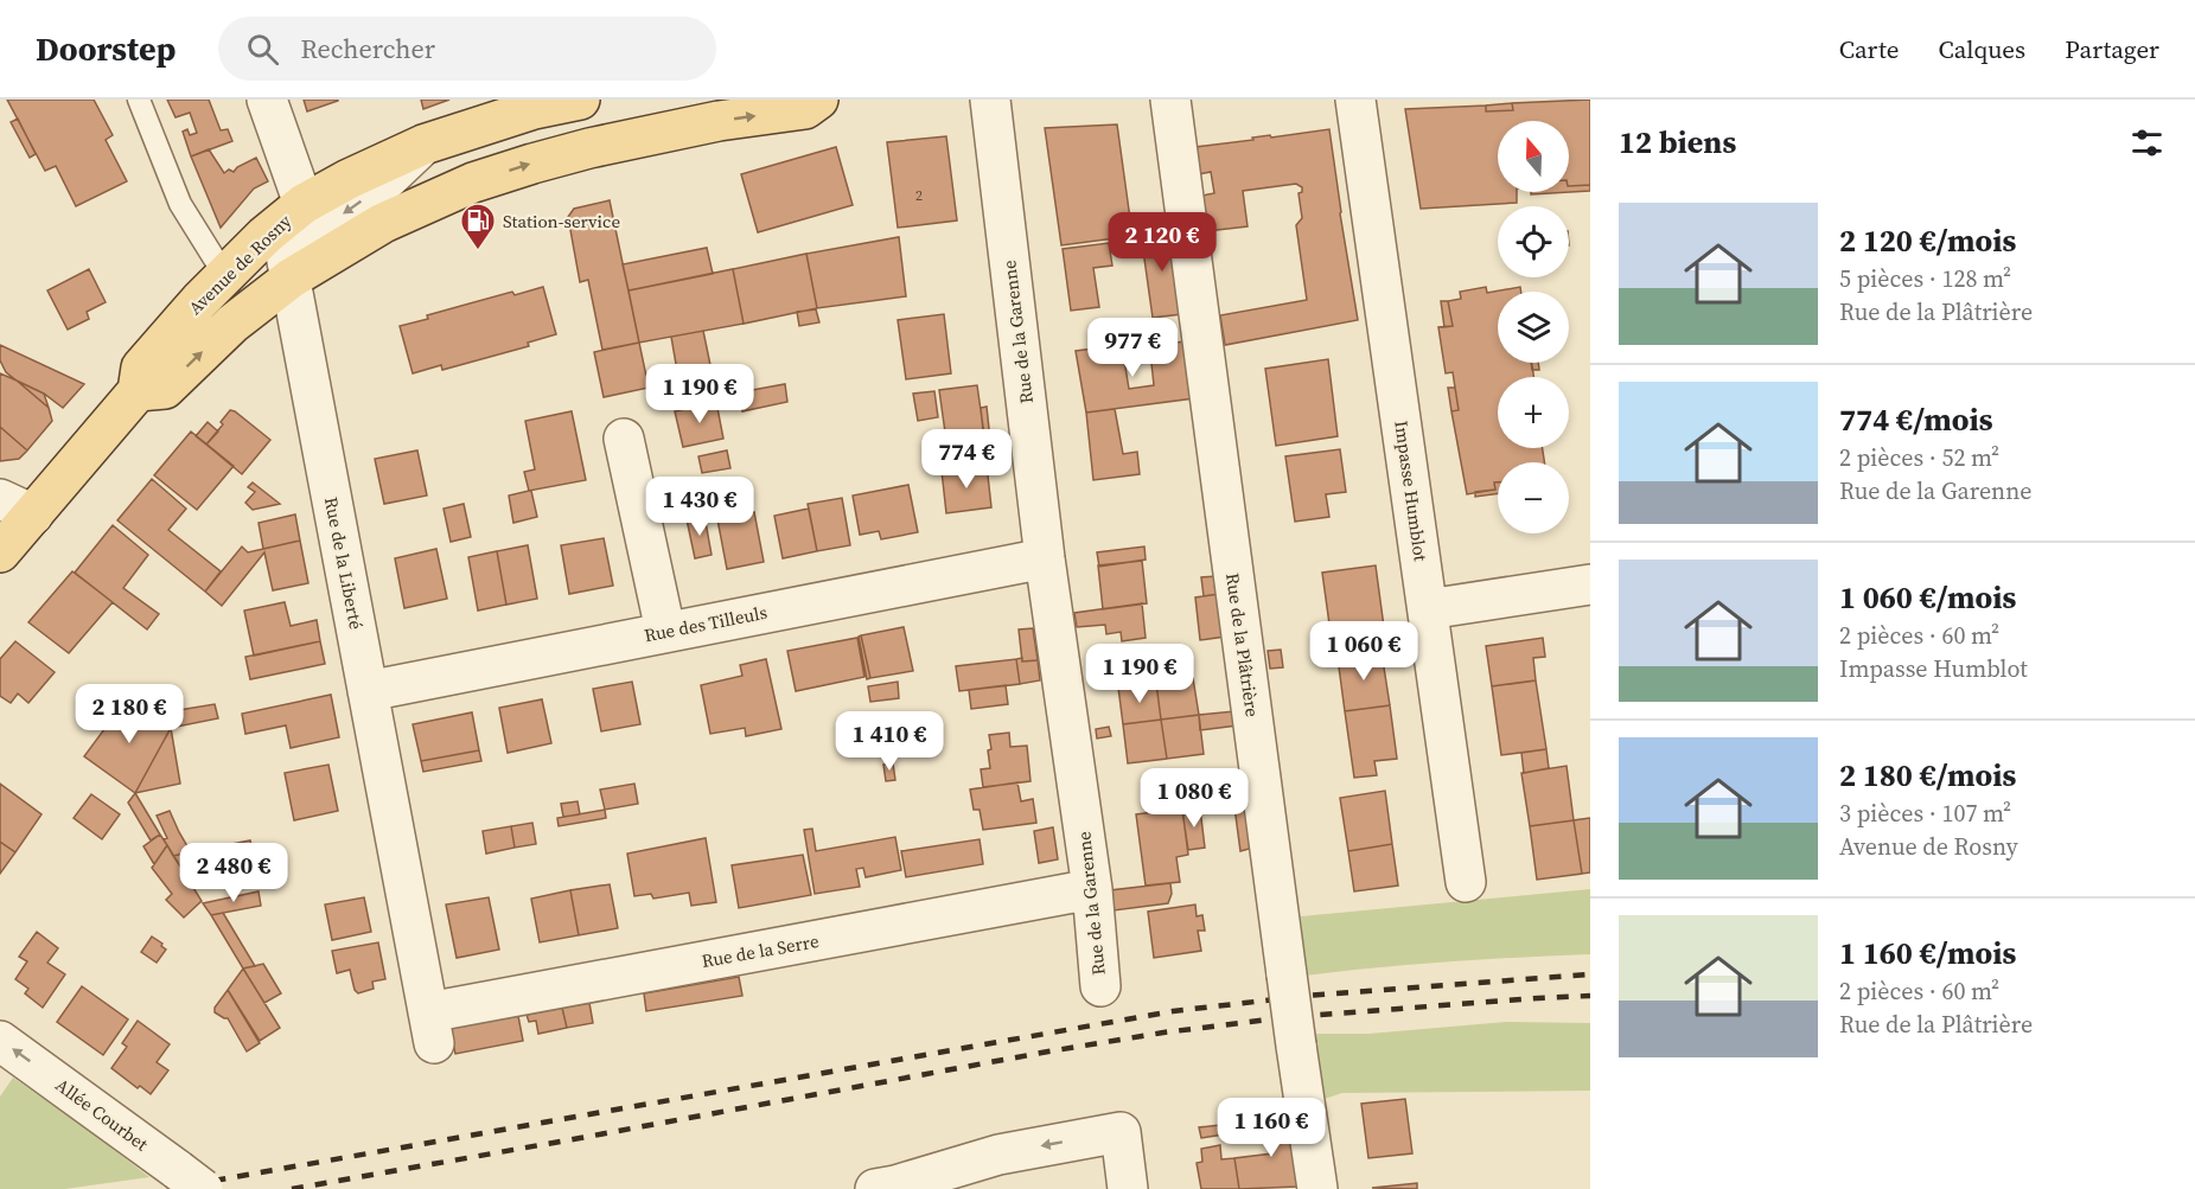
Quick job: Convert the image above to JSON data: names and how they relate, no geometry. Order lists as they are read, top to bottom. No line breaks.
{"streets":{"main road":["Avenue de Rosny"],"street":["Rue de la Garenne","Impasse Humblot","Rue de la Liberté","Rue des Tilleuls","Rue de la Plâtrière","Rue de la Serre","Allée Courbet"]},"crossings":[["Avenue de Rosny","Rue de la Liberté"],["Rue de la Garenne","Rue des Tilleuls"],["Rue de la Garenne","Rue de la Serre"],["Rue de la Liberté","Rue des Tilleuls"],["Rue de la Liberté","Rue de la Serre"]],"one_way":["Allée Courbet"],"places":{"fuel station":["Station-service"]},"house_numbers":["2"],"north":"top","page":{"header":"Doorstep","search":"Rechercher","nav":["Carte","Calques","Partager"],"heading":"12 biens","map_buttons":["+","−"],"list":[{"name":"2 120 €/mois","note":"5 pièces · 128 m² · Rue de la Plâtrière"},{"name":"774 €/mois","note":"2 pièces · 52 m² · Rue de la Garenne"},{"name":"1 060 €/mois","note":"2 pièces · 60 m² · Impasse Humblot"},{"name":"2 180 €/mois","note":"3 pièces · 107 m² · Avenue de Rosny"},{"name":"1 160 €/mois","note":"2 pièces · 60 m² · Rue de la Plâtrière"}],"price":["2 120 €","977 €","1 190 €","774 €","1 430 €","1 060 €","1 190 €","2 180 €","1 410 €","1 080 €","2 480 €","1 160 €"]}}
